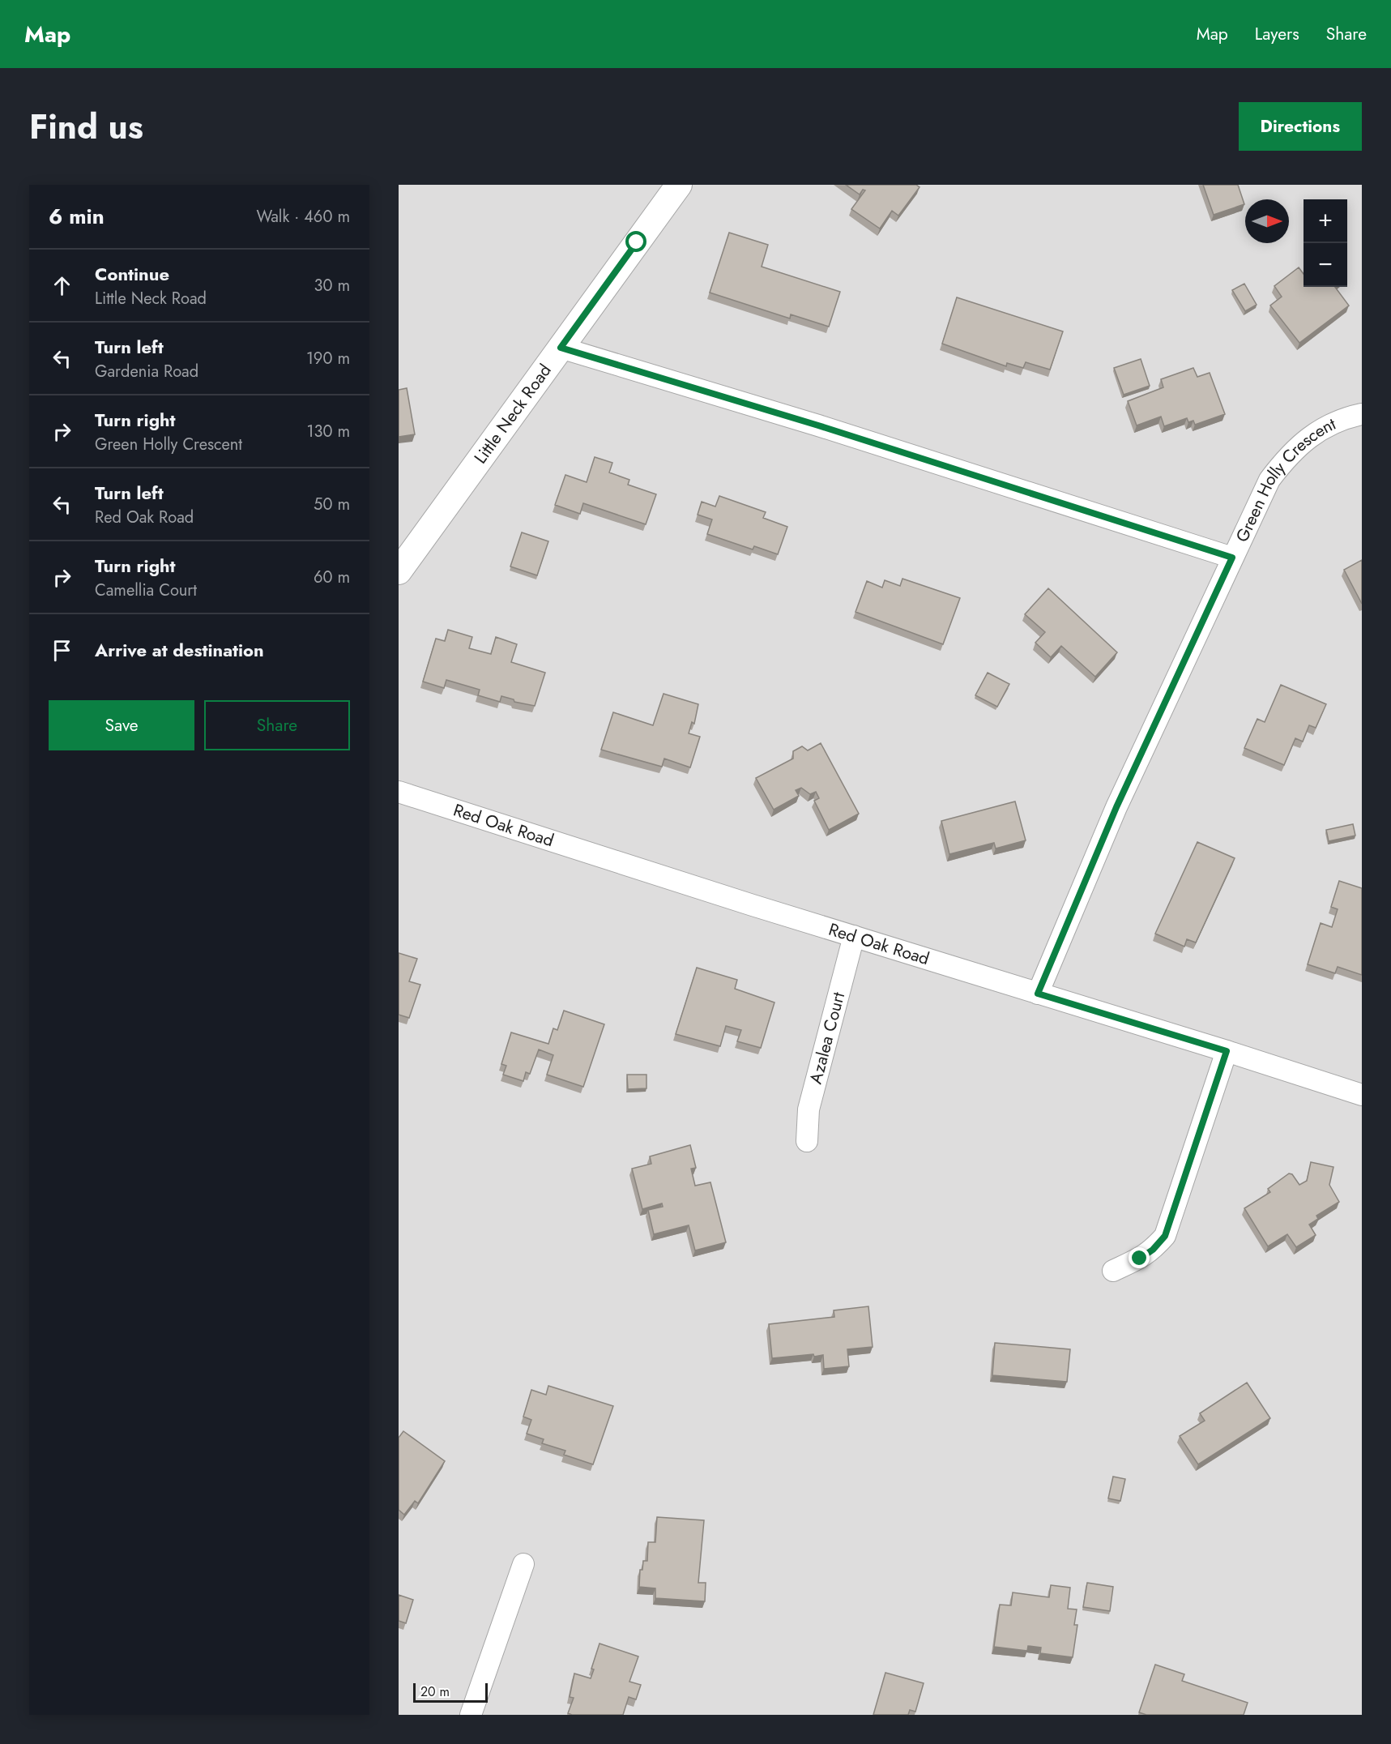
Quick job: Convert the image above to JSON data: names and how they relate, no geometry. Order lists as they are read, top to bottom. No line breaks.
{"streets":{"street":["Little Neck Road","Green Holly Crescent","Red Oak Road","Azalea Court"]},"crossings":[["Green Holly Crescent","Red Oak Road"],["Red Oak Road","Azalea Court"]],"scale_bar":"20 m","north":"right","page":{"header":"Map","nav":["Map","Layers","Share"],"title":"Find us","buttons":["Directions",["Save","Share"]],"heading":["6 min","Walk · 460 m"],"map_buttons":["+","−"],"list":[["Continue","Little Neck Road","30 m"],["Turn left","Gardenia Road","190 m"],["Turn right","Green Holly Crescent","130 m"],["Turn left","Red Oak Road","50 m"],["Turn right","Camellia Court","60 m"],"Arrive at destination"],"scale":"20 m"}}
